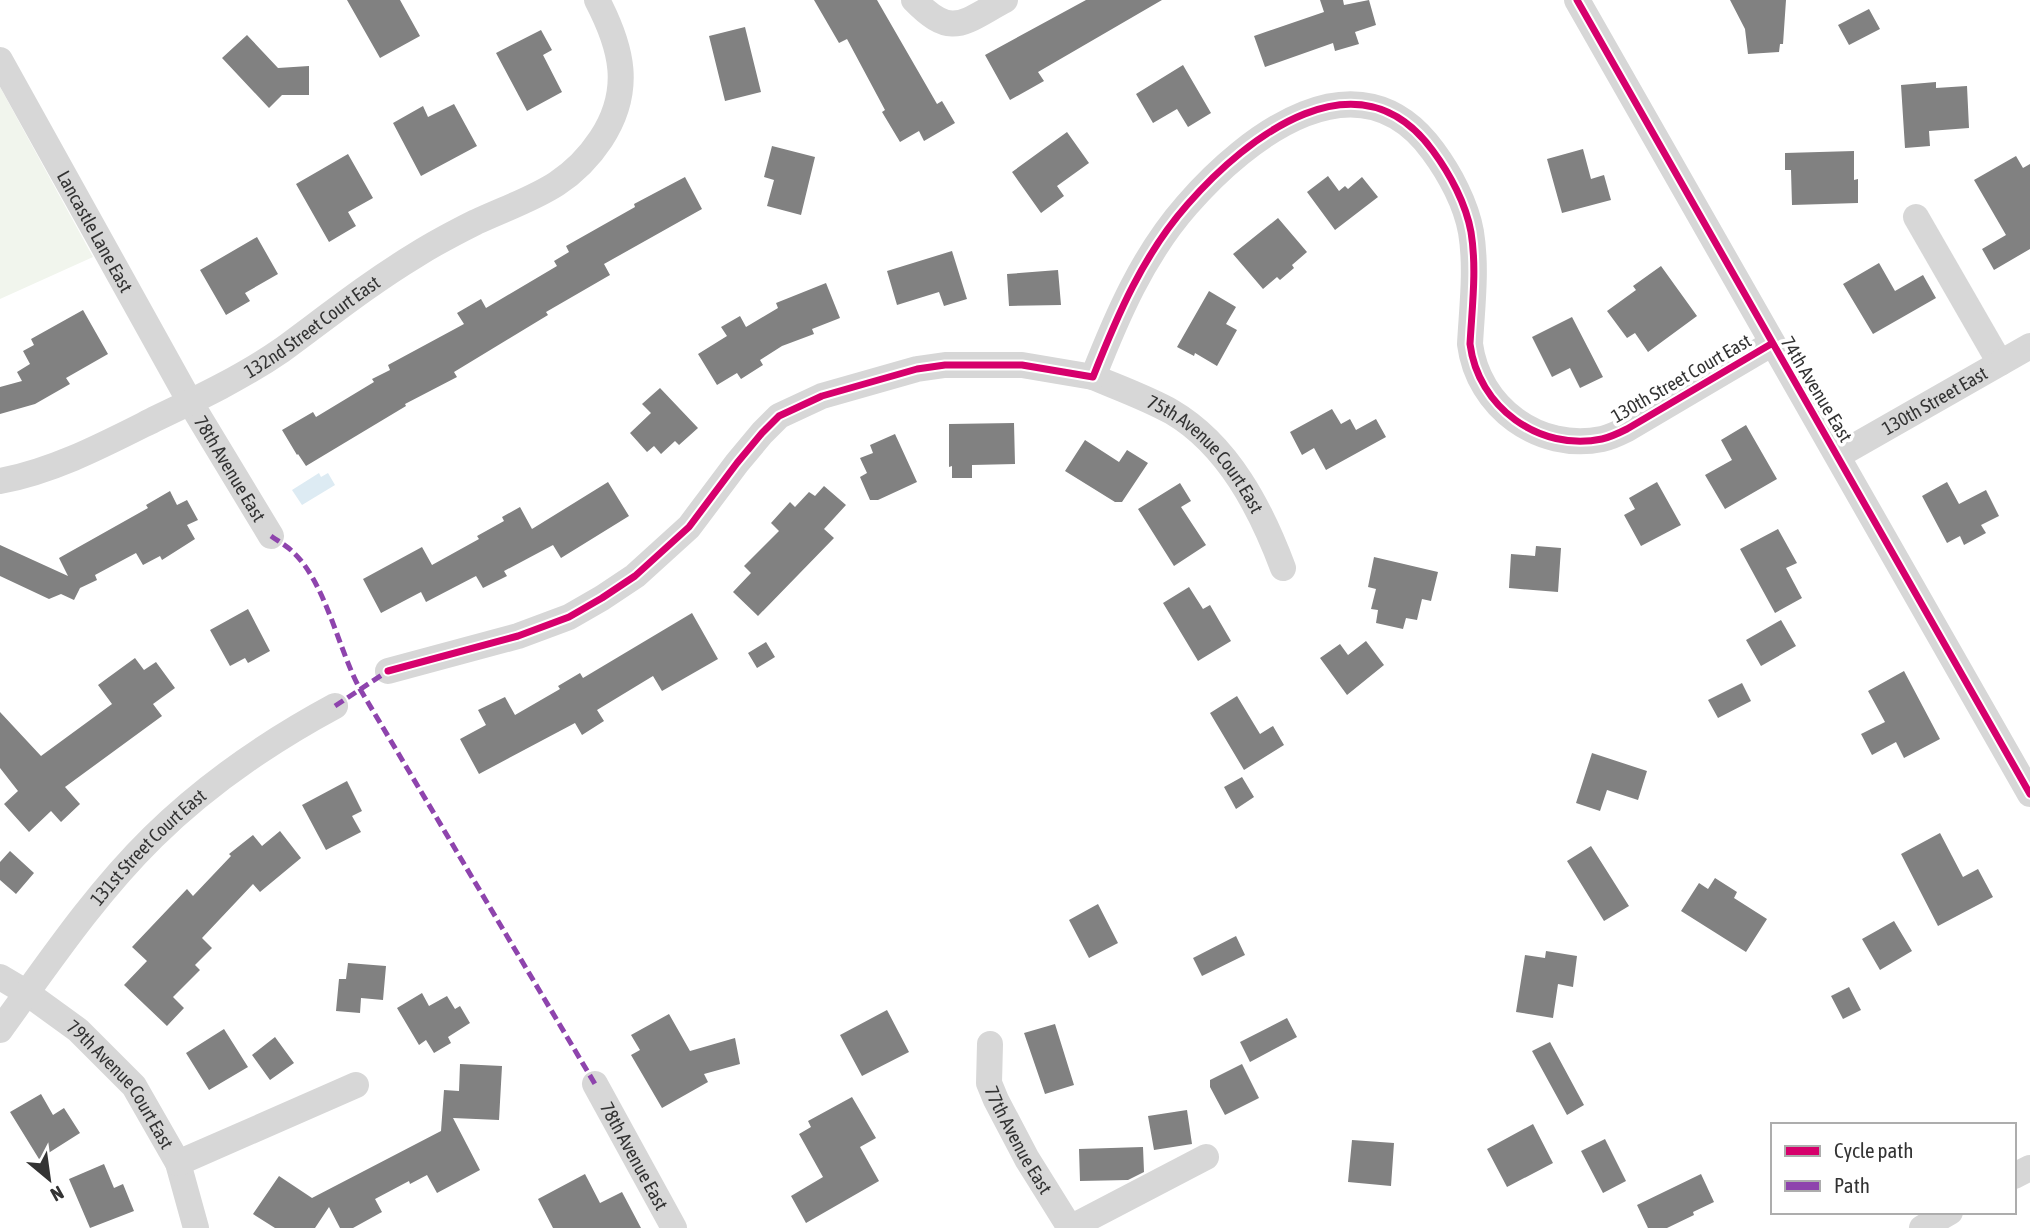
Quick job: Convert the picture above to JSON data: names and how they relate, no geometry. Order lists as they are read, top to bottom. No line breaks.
{"streets":{"street":["Lancastle Lane East","132nd Street Court East","130th Street Court East","74th Avenue East","130th Street East","75th Avenue Court East","78th Avenue East","131st Street Court East","79th Avenue Court East","77th Avenue East"]},"crossings":[["Lancastle Lane East","132nd Street Court East"],["Lancastle Lane East","78th Avenue East"],["132nd Street Court East","78th Avenue East"],["130th Street Court East","74th Avenue East"],["130th Street Court East","75th Avenue Court East"],["74th Avenue East","130th Street East"],["131st Street Court East","79th Avenue Court East"]],"legend":["Cycle path","Path"],"north":"bottom right"}
